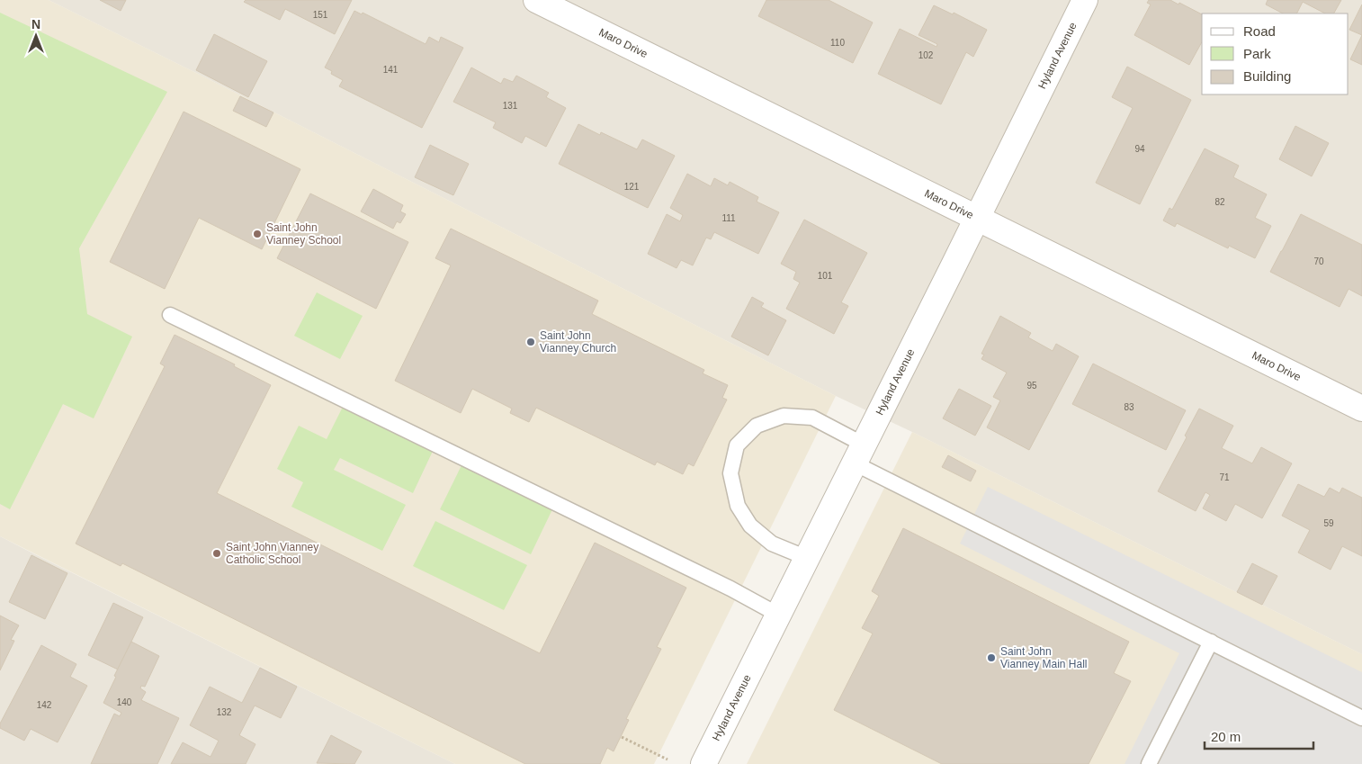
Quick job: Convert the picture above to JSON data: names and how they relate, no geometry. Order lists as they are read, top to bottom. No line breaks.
{"streets":{"street":["Maro Drive","Hyland Avenue"]},"crossings":[["Maro Drive","Hyland Avenue"]],"places":["Saint John Vianney School","Saint John Vianney Church","Saint John Vianney Catholic School","Saint John Vianney Main Hall"],"house_numbers":["151","110","102","141","131","94","121","82","111","70","101","95","83","71","59","140","142","132"],"legend":["Road","Park","Building"],"scale_bar":"20 m","north":"top"}
